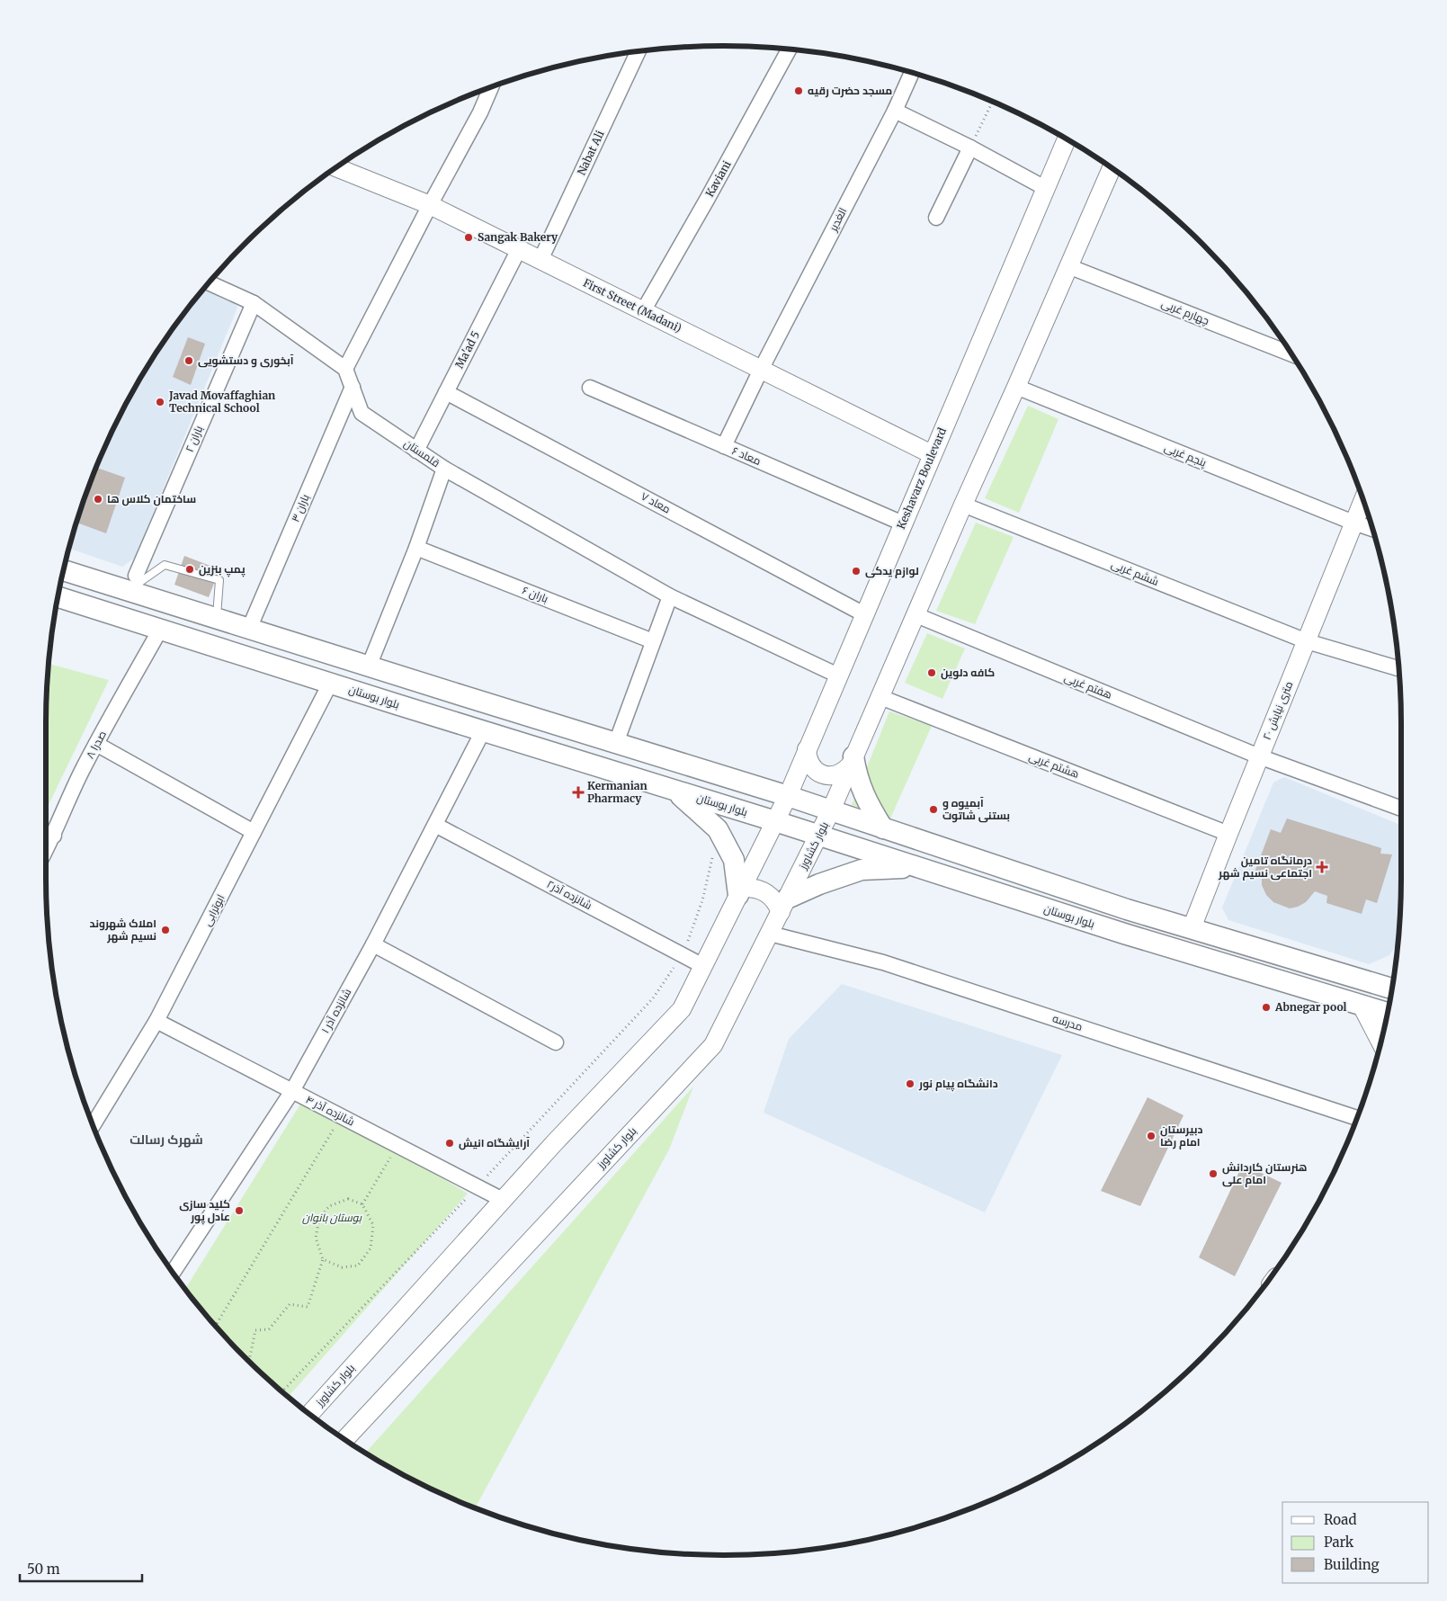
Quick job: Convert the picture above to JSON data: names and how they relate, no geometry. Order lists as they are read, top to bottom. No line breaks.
{"streets":{"main road":["بلوار بوستان"],"street":["Nabat Ali","Kaviani","الغدیر","First Street (Madani)","چهارم غربی","Ma'ad 5","باران ۲","قلمستان","پنجم غربی","معاد ۶","Keshavarz Boulevard","معاد ۷","باران ۳","ششم غربی","باران ۶","هفتم غربی","۲۰ متری نیایش","صدرا ۸","هشتم غربی","بلوار کشاورز","شانزده آذر۲","ابوترابی","شانزده آذر ۱","مدرسه","شانزده آذر ۴"]},"crossings":[["Nabat Ali","First Street (Madani)"],["Kaviani","First Street (Madani)"],["الغدیر","First Street (Madani)"],["الغدیر","معاد ۶"],["First Street (Madani)","Ma'ad 5"],["First Street (Madani)","Keshavarz Boulevard"],["Ma'ad 5","قلمستان"],["Ma'ad 5","معاد ۷"],["باران ۲","بلوار بوستان"],["قلمستان","Keshavarz Boulevard"],["قلمستان","باران ۳"],["پنجم غربی","۲۰ متری نیایش"],["معاد ۶","Keshavarz Boulevard"],["Keshavarz Boulevard","معاد ۷"],["Keshavarz Boulevard","بلوار بوستان"],["Keshavarz Boulevard","بلوار کشاورز"],["باران ۳","بلوار بوستان"],["ششم غربی","۲۰ متری نیایش"],["هفتم غربی","۲۰ متری نیایش"],["بلوار بوستان","۲۰ متری نیایش"],["بلوار بوستان","صدرا ۸"],["بلوار بوستان","بلوار کشاورز"],["بلوار بوستان","ابوترابی"],["بلوار بوستان","شانزده آذر ۱"],["۲۰ متری نیایش","هشتم غربی"],["بلوار کشاورز","شانزده آذر۲"],["بلوار کشاورز","مدرسه"],["بلوار کشاورز","شانزده آذر ۴"],["شانزده آذر۲","شانزده آذر ۱"],["ابوترابی","شانزده آذر ۴"],["شانزده آذر ۱","شانزده آذر ۴"]],"districts":["شهرک رسالت"],"parks":["بوستان بانوان"],"places":{"other":["مسجد حضرت رقیه","Sangak Bakery","آبخوری و دستشویی","Javad Movaffaghian Technical School","ساختمان کلاس ها","پمپ بنزین","لوازم یدکی","کافه دلوین","آبمیوه و بستنی شاتوت","املاک شهروند نسیم شهر","Abnegar pool","دانشگاه پیام نور","دبیرستان امام رضا","آرایشگاه انیش","هنرستان کاردانش امام علی","کلید سازی عادل پور"],"health":["Kermanian Pharmacy","درمانگاه تامین اجتماعی نسیم شهر"]},"legend":["Road","Park","Building"],"scale_bar":"50 m"}
